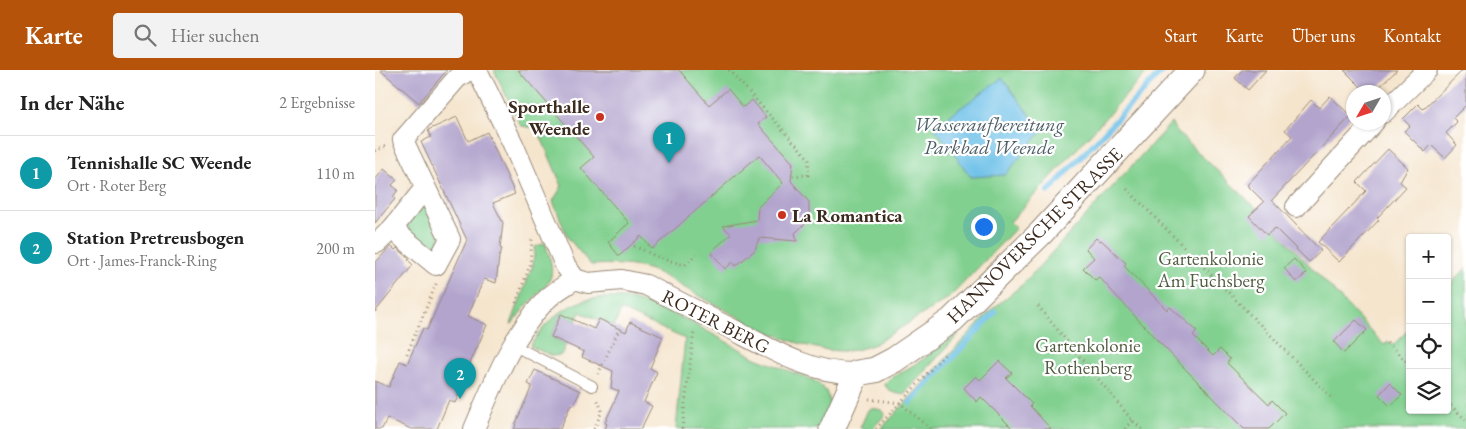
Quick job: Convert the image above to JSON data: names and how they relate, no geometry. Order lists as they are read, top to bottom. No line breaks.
{"streets":{"street":["HANNOVERSCHE STRASSE","ROTER BERG"]},"crossings":[["HANNOVERSCHE STRASSE","ROTER BERG"]],"water":["Wasseraufbereitung Parkbad Weende"],"parks":["Gartenkolonie Am Fuchsberg","Gartenkolonie Rothenberg"],"places":["Sporthalle Weende","La Romantica"],"north":"bottom left","page":{"header":"Karte","search":"Hier suchen","nav":["Start","Karte","Über uns","Kontakt"],"heading":["In der Nähe","2 Ergebnisse"],"pins":["1","2"],"list":[{"mark":"1","name":"Tennishalle SC Weende","note":"Ort · Roter Berg","value":"110 m"},{"mark":"2","name":"Station Pretreusbogen","note":"Ort · James-Franck-Ring","value":"200 m"}],"map_buttons":["+","−"]}}
